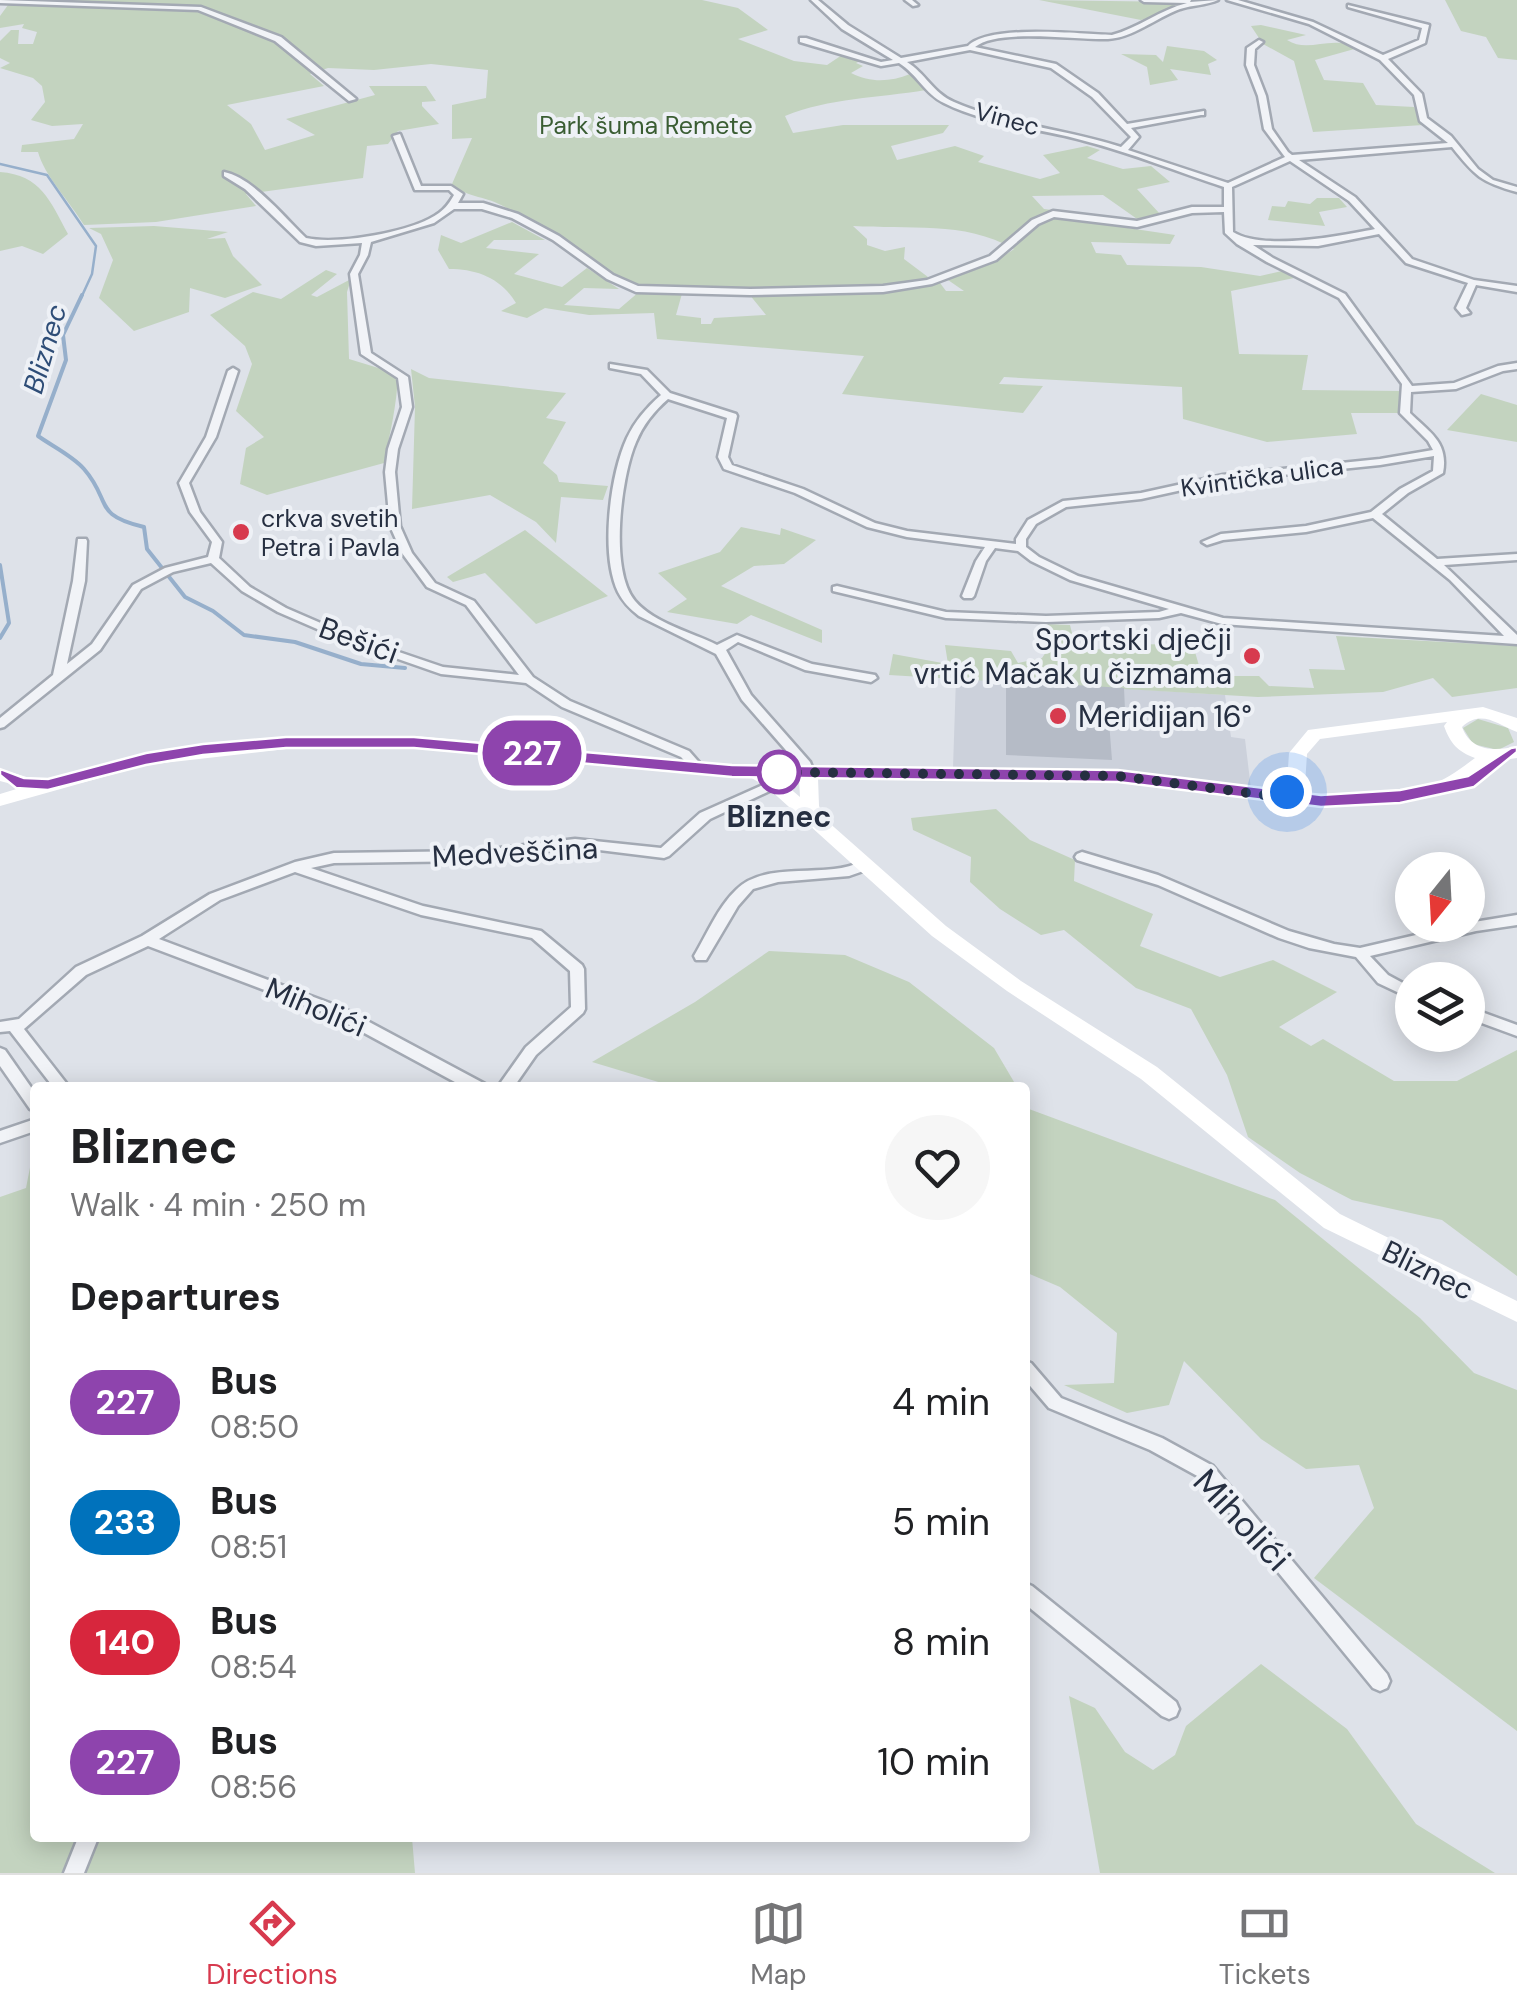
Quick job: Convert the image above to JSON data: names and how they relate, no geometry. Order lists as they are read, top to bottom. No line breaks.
{"streets":{"main road":["Bliznec"],"street":["Vinec","Kvintička ulica","Bešići","Medveščina","Miholići"]},"crossings":[["Medveščina","Miholići"],["Medveščina","Bliznec"]],"water":["Bliznec"],"parks":["Park šuma Remete"],"places":["crkva svetih Petra i Pavla","Sportski dječji vrtić Mačak u čizmama","Meridijan 16°","Bliznec"],"lines":["bus line 227"],"north":"bottom","page":{"on_map":"227","heading":[["Bliznec","Walk · 4 min · 250 m"],"Departures"],"list":[{"mark":"227","name":"Bus","note":"08:50","value":"4 min"},{"mark":"233","name":"Bus","note":"08:51","value":"5 min"},{"mark":"140","name":"Bus","note":"08:54","value":"8 min"},{"mark":"227","name":"Bus","note":"08:56","value":"10 min"}],"tabs":["Directions","Map","Tickets"]}}
